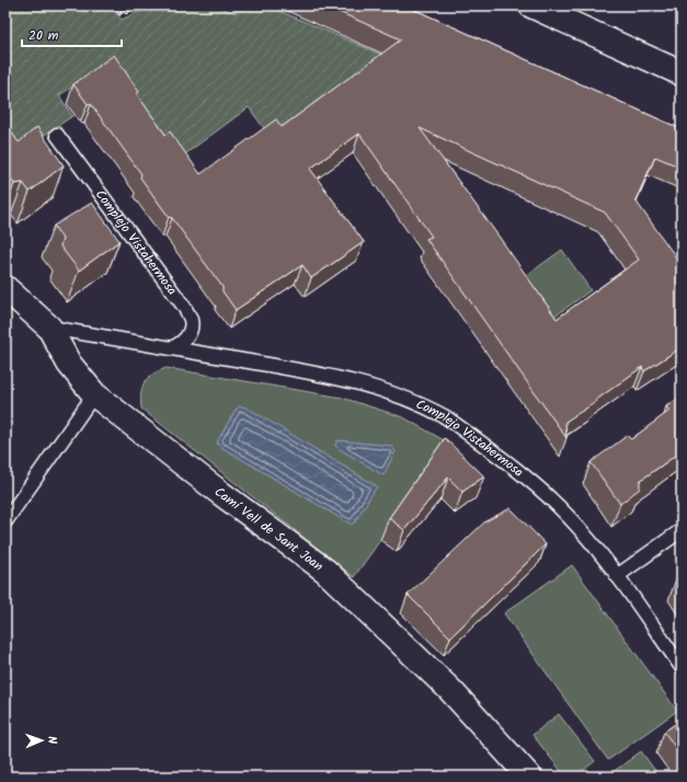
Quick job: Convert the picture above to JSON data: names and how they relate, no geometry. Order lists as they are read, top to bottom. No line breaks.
{"streets":{"street":["Camí Vell de Sant Joan"],"lane":["Complejo Vistahermosa"]},"crossings":[["Complejo Vistahermosa","Camí Vell de Sant Joan"]],"scale_bar":"20 m","north":"right"}
